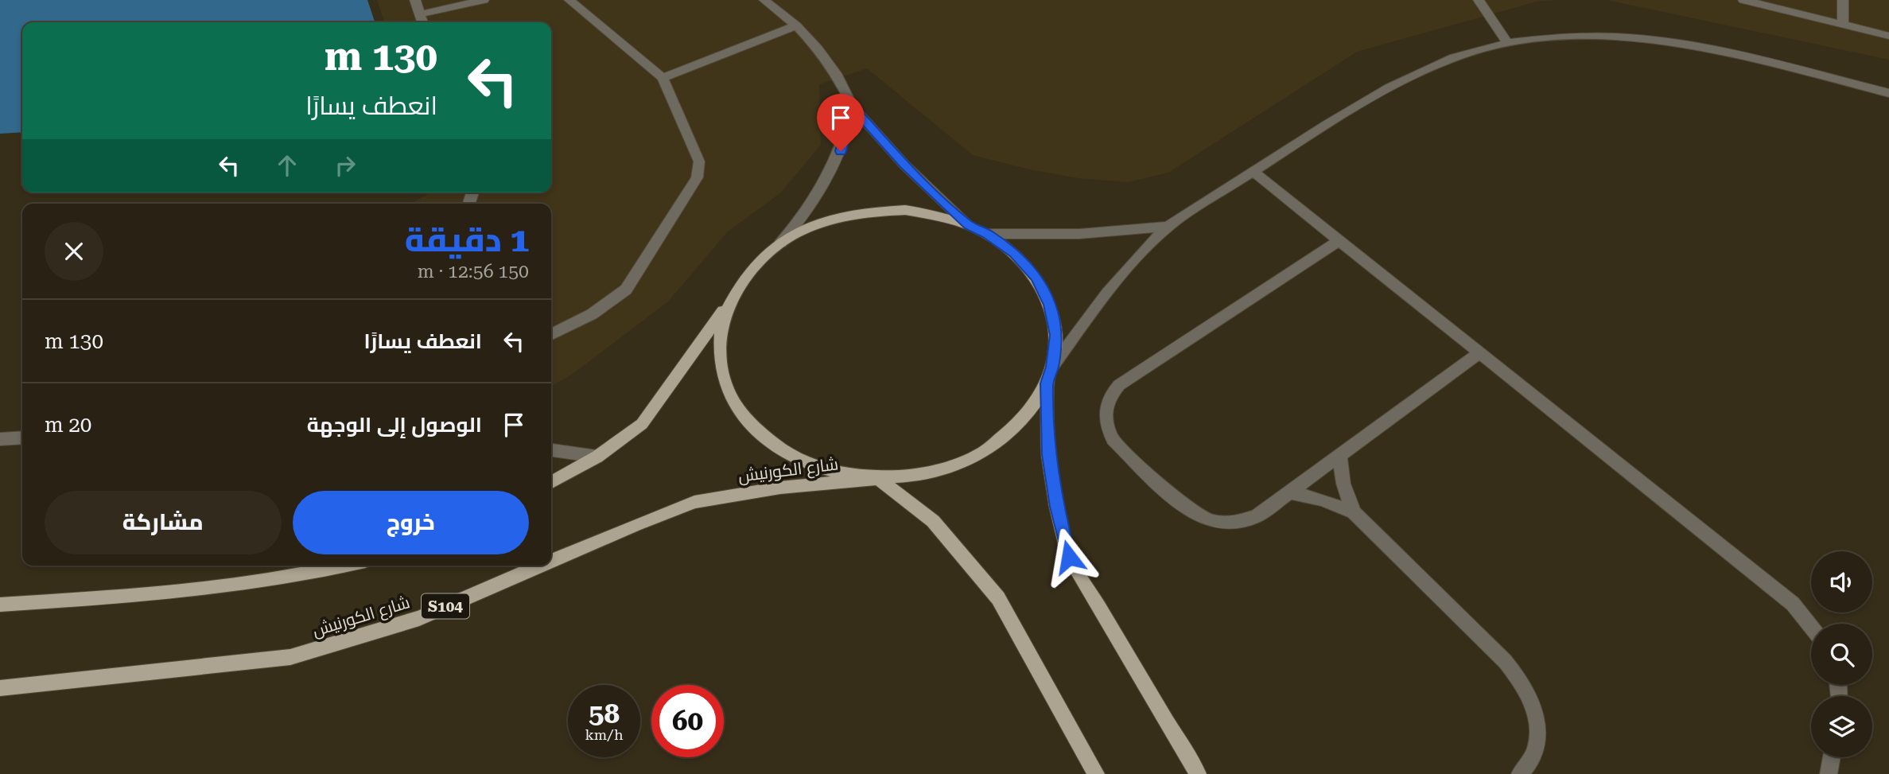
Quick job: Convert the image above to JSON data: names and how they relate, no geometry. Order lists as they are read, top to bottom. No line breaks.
{"streets":{"main road":["شارع الكورنيش","S104"]},"page":{"turn":["130 m","انعطف يسارًا"],"heading":["1 دقيقة","150 m · 12:56"],"list":[{"name":"انعطف يسارًا","value":"130 m"},{"name":"الوصول إلى الوجهة","value":"20 m"}],"buttons":["خروج","مشاركة"],"speed":"58 km/h","limit":"60"}}
